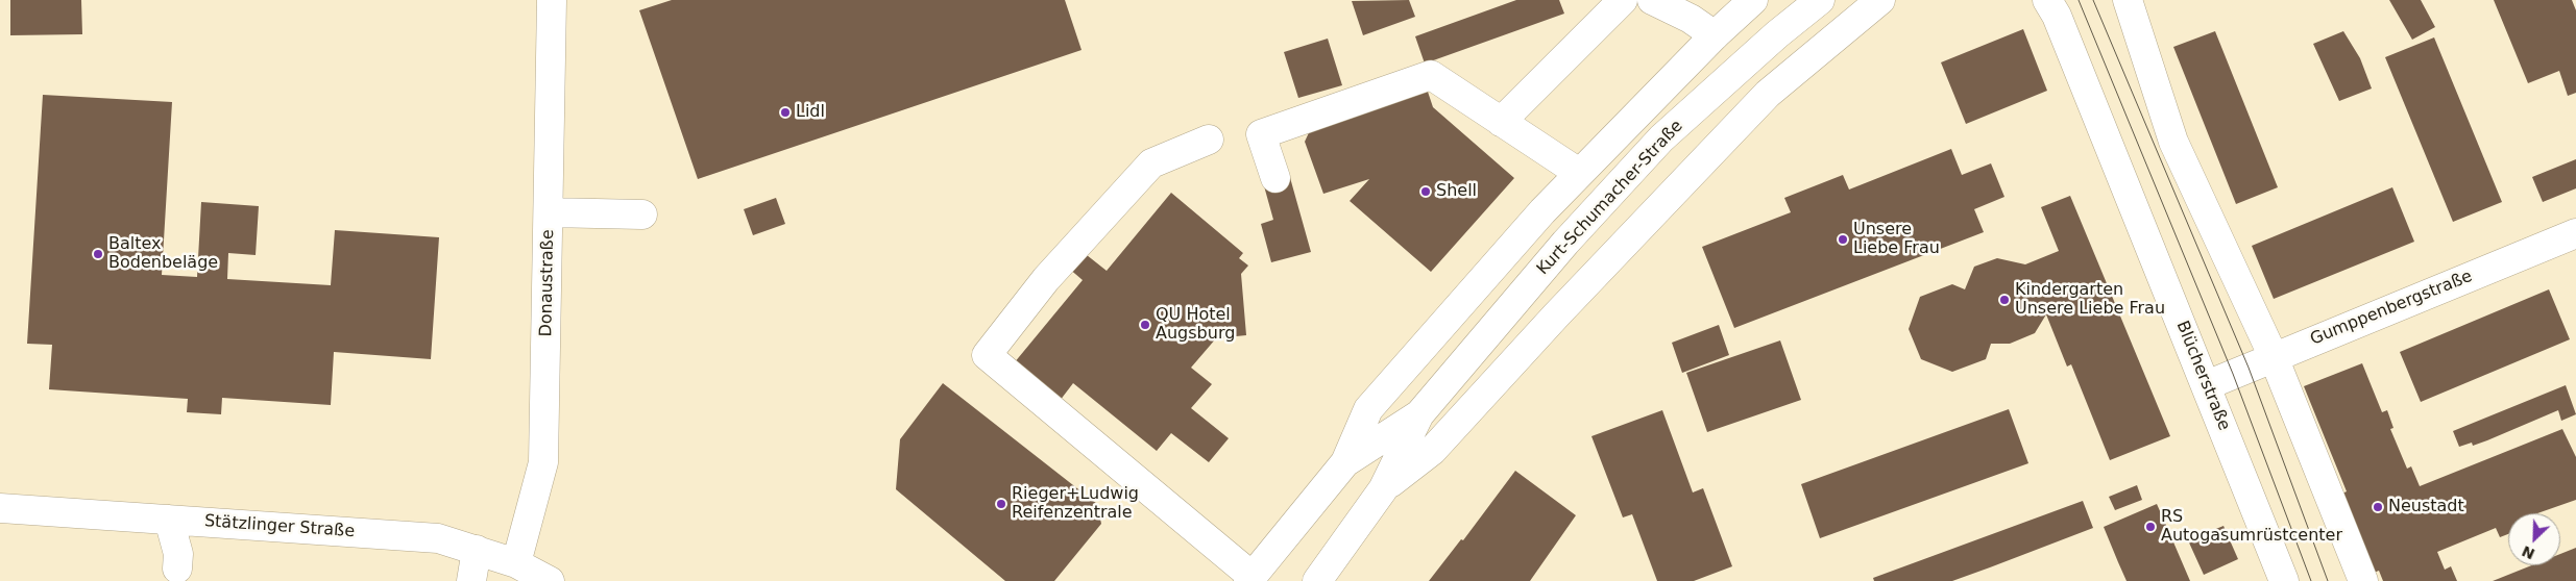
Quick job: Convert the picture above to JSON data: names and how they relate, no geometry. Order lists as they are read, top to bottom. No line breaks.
{"streets":{"street":["Kurt-Schumacher-Straße","Donaustraße","Gumppenbergstraße","Blücherstraße","Stätzlinger Straße"]},"crossings":[["Donaustraße","Stätzlinger Straße"],["Gumppenbergstraße","Blücherstraße"]],"places":["Lidl","Shell","Unsere Liebe Frau","Baltex Bodenbeläge","Kindergarten Unsere Liebe Frau","QU Hotel Augsburg","Rieger+Ludwig Reifenzentrale","Neustadt","RS Autogasumrüstcenter"],"north":"bottom left"}
